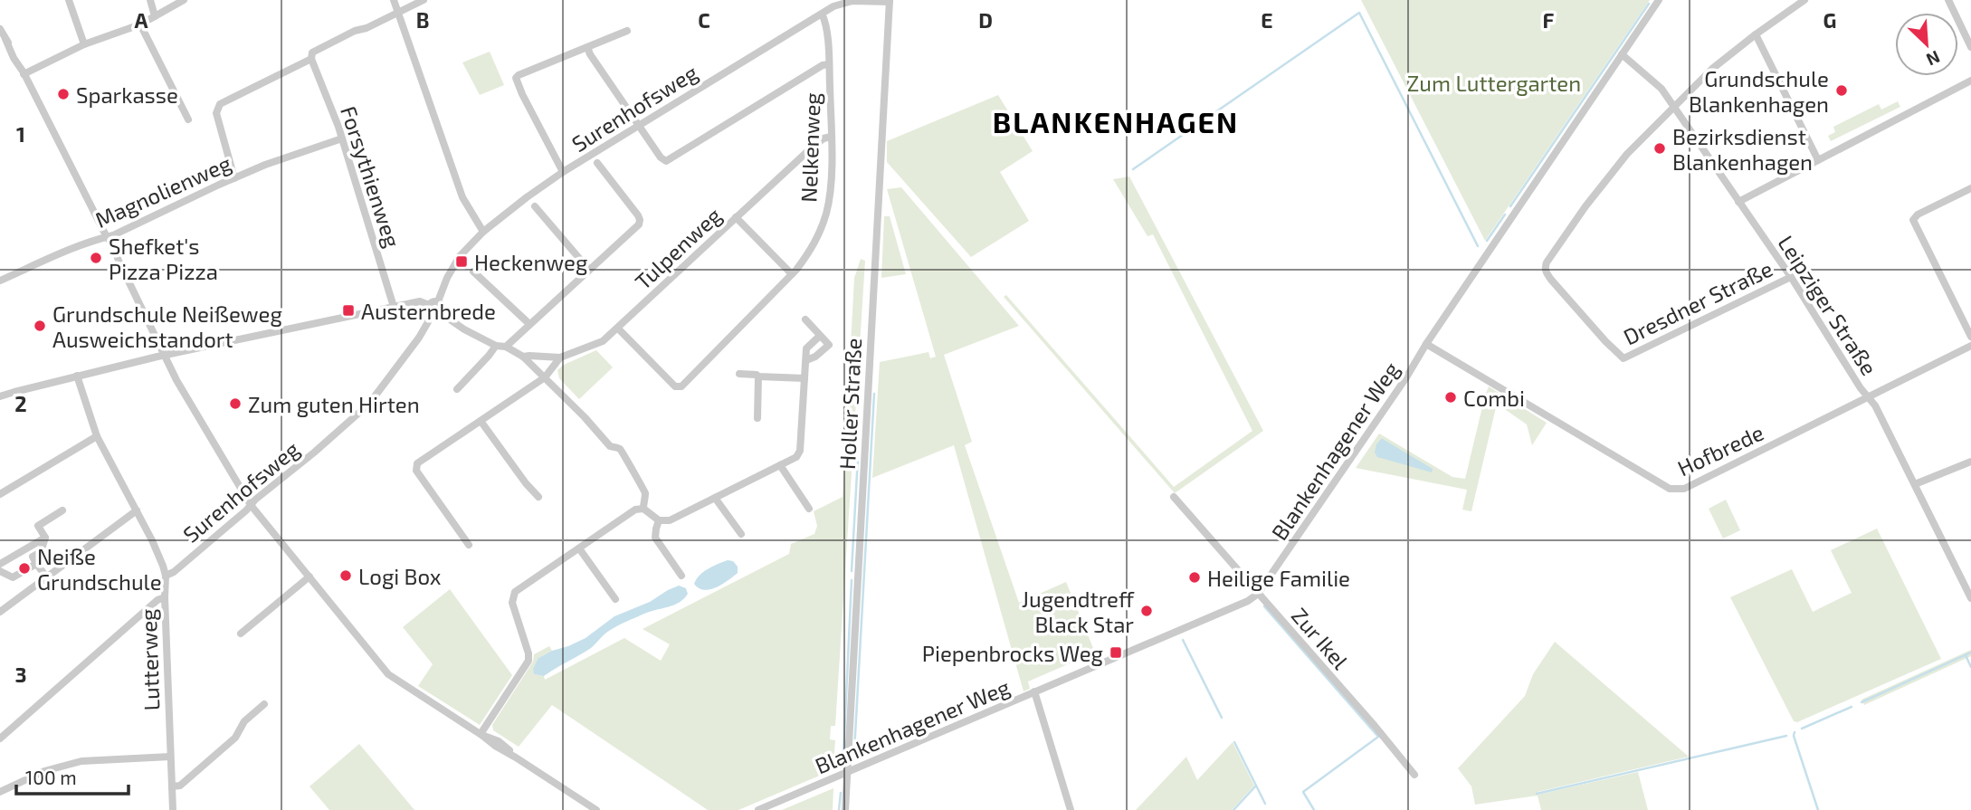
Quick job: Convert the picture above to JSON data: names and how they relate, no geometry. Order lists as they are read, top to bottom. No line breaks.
{"streets":{"street":["Surenhofsweg","Nelkenweg","Forsythienweg","Magnolienweg","Tulpenweg","Dresdner Straße","Leipziger Straße","Holler Straße","Hofbrede","Blankenhagener Weg","Zur Ikel","Lutterweg"]},"crossings":[["Surenhofsweg","Nelkenweg"],["Surenhofsweg","Holler Straße"],["Surenhofsweg","Lutterweg"],["Nelkenweg","Tulpenweg"],["Forsythienweg","Magnolienweg"],["Dresdner Straße","Leipziger Straße"],["Leipziger Straße","Hofbrede"],["Leipziger Straße","Blankenhagener Weg"],["Holler Straße","Blankenhagener Weg"],["Hofbrede","Blankenhagener Weg"],["Blankenhagener Weg","Zur Ikel"]],"districts":["BLANKENHAGEN"],"parks":["Zum Luttergarten"],"places":{"other":["Grundschule Blankenhagen","Sparkasse","Bezirksdienst Blankenhagen","Shefket's Pizza Pizza","Grundschule Neißeweg Ausweichstandort","Combi","Zum guten Hirten","Neiße Grundschule","Logi Box","Heilige Familie","Jugendtreff Black Star"],"transit":["Heckenweg","Austernbrede","Piepenbrocks Weg"]},"scale_bar":"100 m","north":"bottom right","grid":{"columns":["A","B","C","D","E","F","G"],"rows":["1","2","3"]}}
